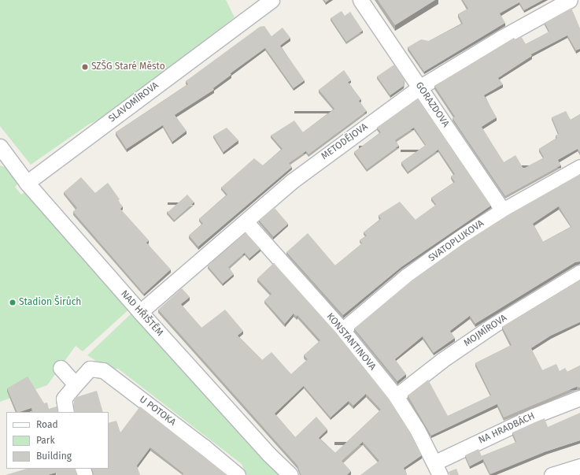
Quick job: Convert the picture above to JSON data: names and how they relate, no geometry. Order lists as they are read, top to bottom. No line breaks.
{"streets":{"street":["SLAVOMÍROVA","GORAZDOVA","METODĚJOVA","SVATOPLUKOVA","NAD HŘIŠTĚM","MOJMÍROVA","KONSTANTINOVA","U POTOKA","NA HRADBÁCH"]},"crossings":[["SLAVOMÍROVA","NAD HŘIŠTĚM"],["GORAZDOVA","METODĚJOVA"],["GORAZDOVA","SVATOPLUKOVA"],["METODĚJOVA","NAD HŘIŠTĚM"],["METODĚJOVA","KONSTANTINOVA"],["SVATOPLUKOVA","KONSTANTINOVA"],["MOJMÍROVA","KONSTANTINOVA"],["KONSTANTINOVA","NA HRADBÁCH"]],"places":["SZŠG Staré Město","Stadion Širůch"],"legend":["Road","Park","Building"]}
